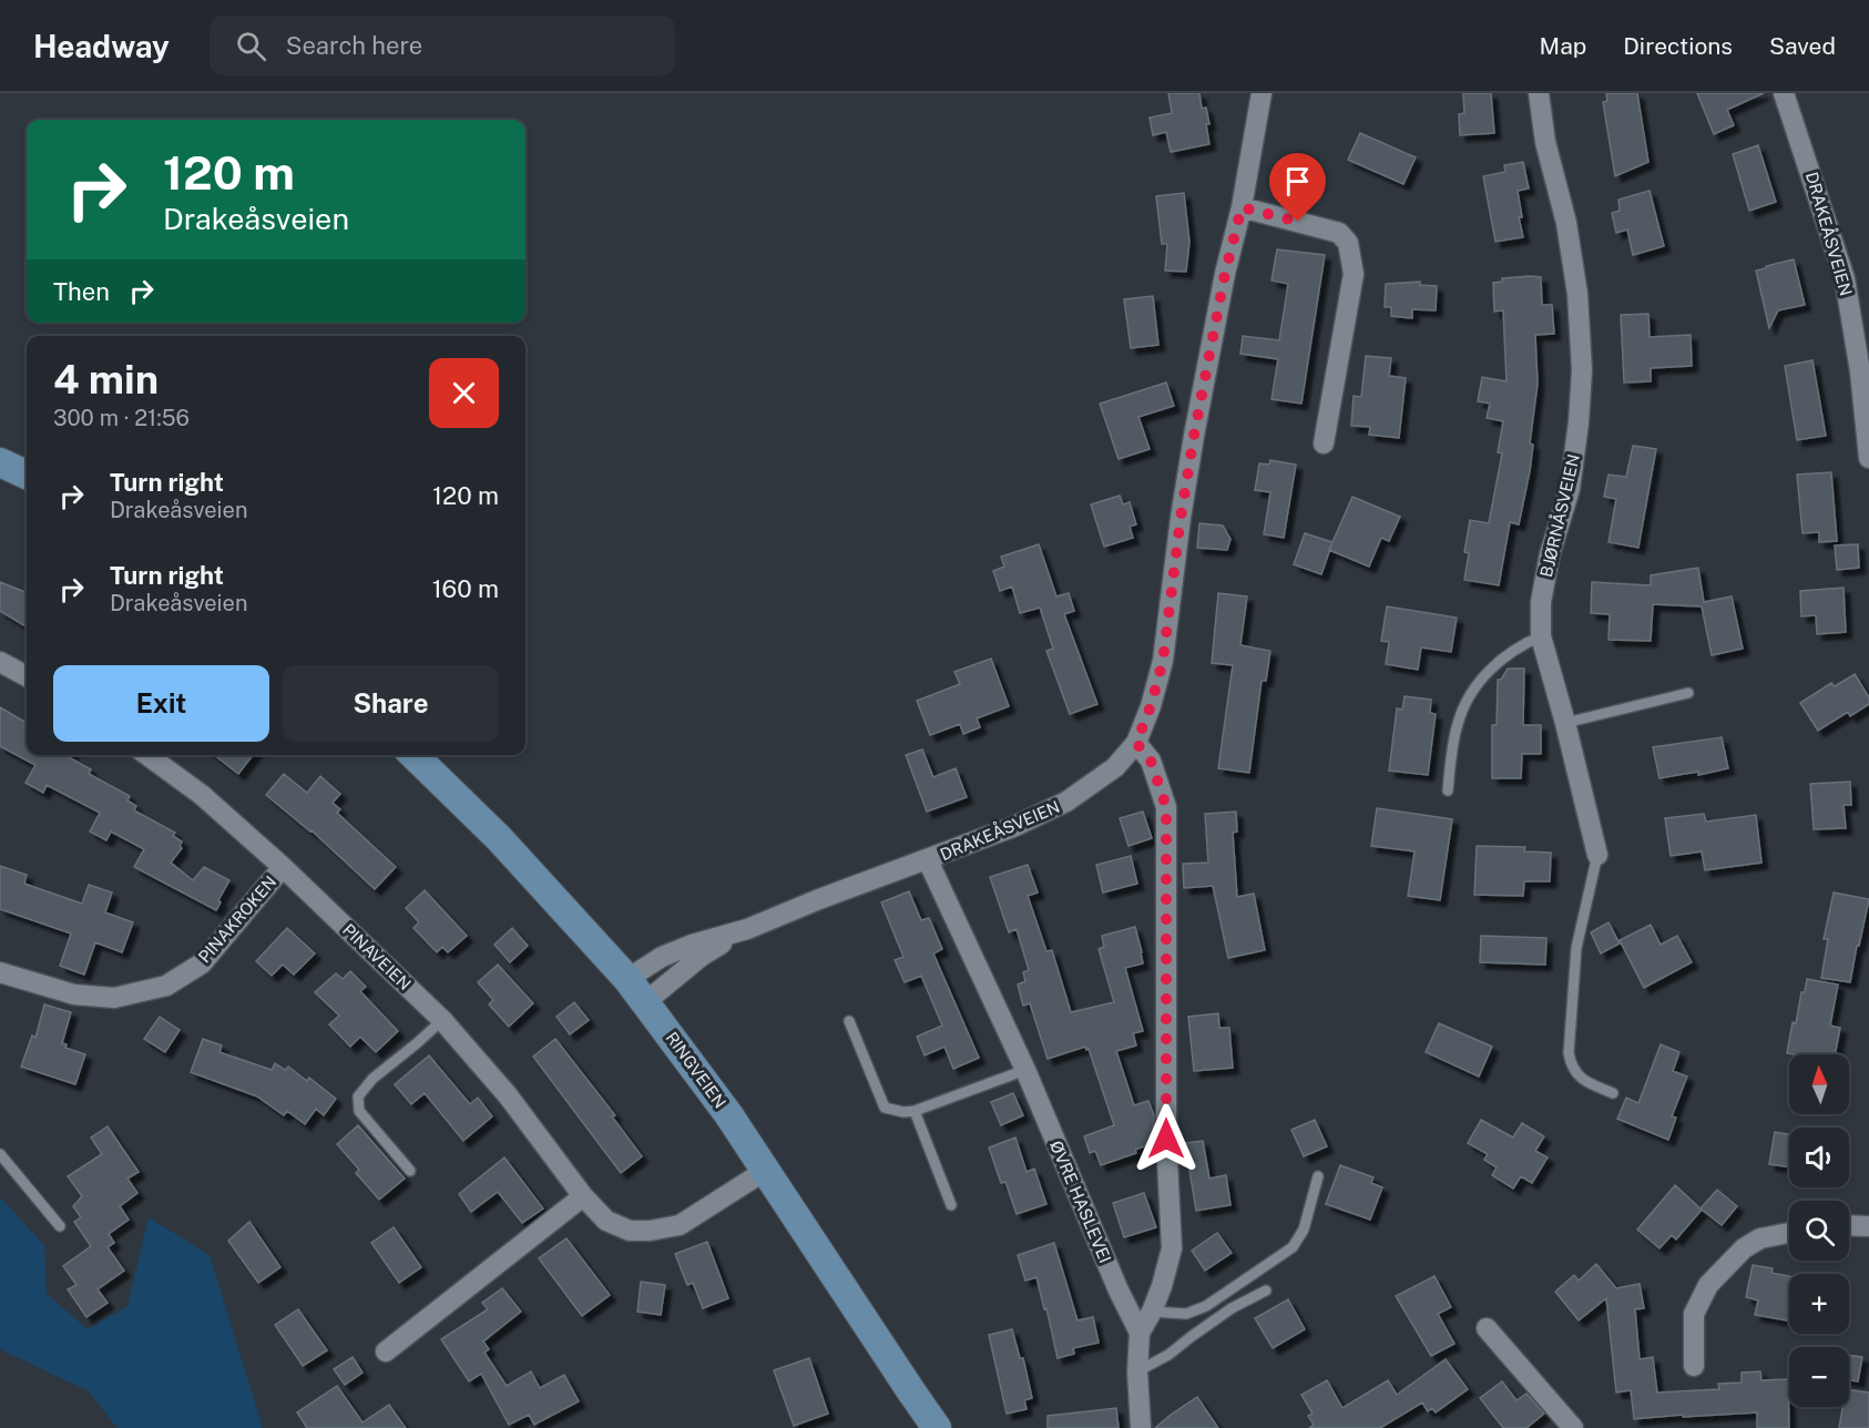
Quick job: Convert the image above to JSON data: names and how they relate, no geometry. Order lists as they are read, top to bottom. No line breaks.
{"streets":{"main road":["RINGVEIEN"],"street":["DRAKEÅSVEIEN","BJØRNÅSVEIEN","PINAKROKEN","PINAVEIEN","ØVRE HASLEVEI"]},"crossings":[["DRAKEÅSVEIEN","RINGVEIEN"],["DRAKEÅSVEIEN","ØVRE HASLEVEI"],["PINAKROKEN","PINAVEIEN"],["PINAVEIEN","RINGVEIEN"]],"north":"top","page":{"header":"Headway","search":"Search here","nav":["Map","Directions","Saved"],"turn":["120 m","Drakeåsveien"],"then":"Then","heading":["4 min","300 m · 21:56"],"list":[{"name":"Turn right","note":"Drakeåsveien","value":"120 m"},{"name":"Turn right","note":"Drakeåsveien","value":"160 m"}],"buttons":["Exit","Share"],"map_buttons":["+","−"]}}
